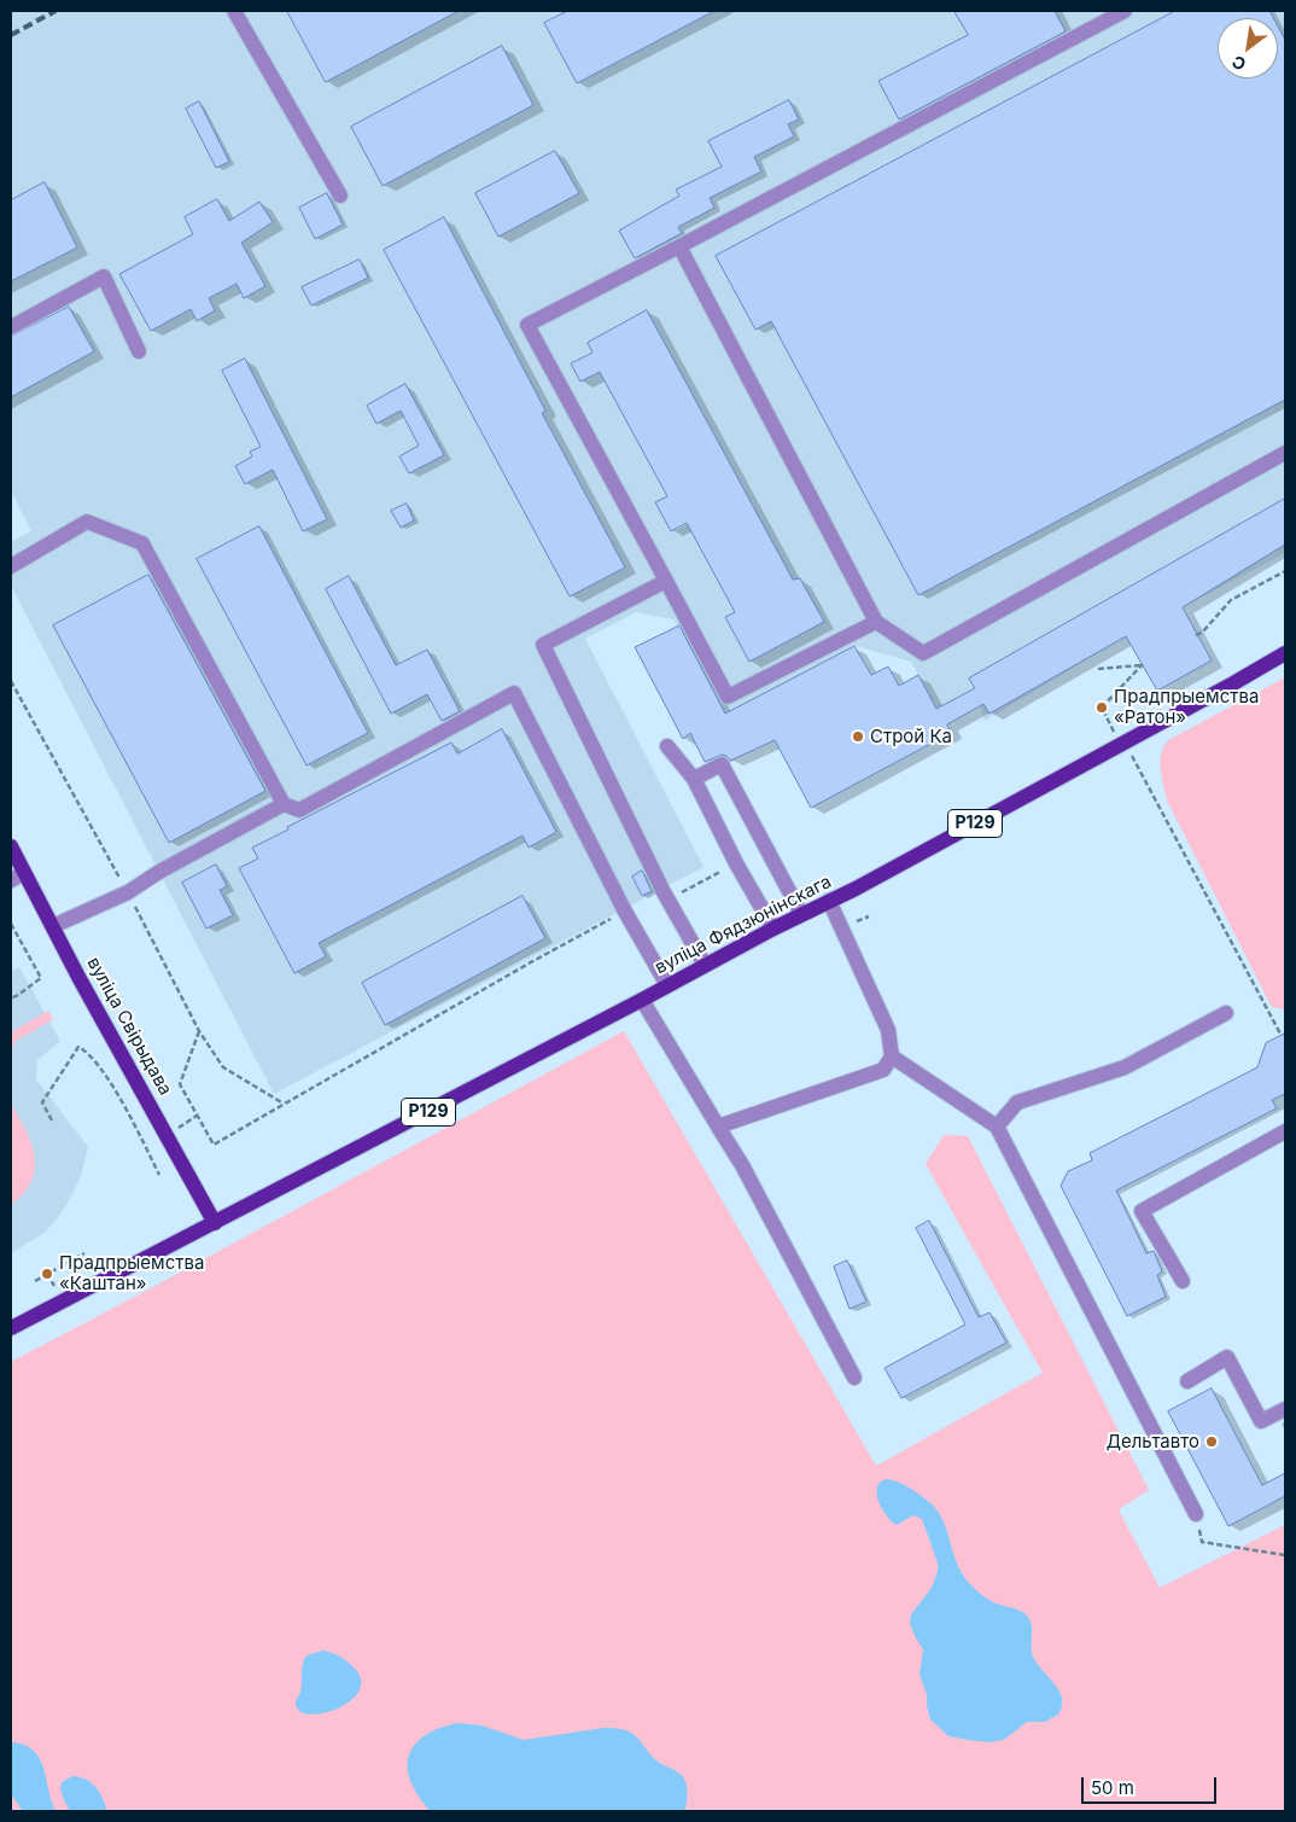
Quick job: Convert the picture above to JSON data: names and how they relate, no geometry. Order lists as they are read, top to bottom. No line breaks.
{"streets":{"main road":["Р129","вуліца Фядзюнінскага","вуліца Свірыдава"]},"crossings":[["Р129","вуліца Фядзюнінскага"],["Р129","вуліца Свірыдава"],["вуліца Фядзюнінскага","вуліца Свірыдава"]],"places":["Прадпрыемства «Ратон»","Строй Ка","Прадпрыемства «Каштан»","Дельтавто"],"scale_bar":"50 m","north":"bottom left"}
